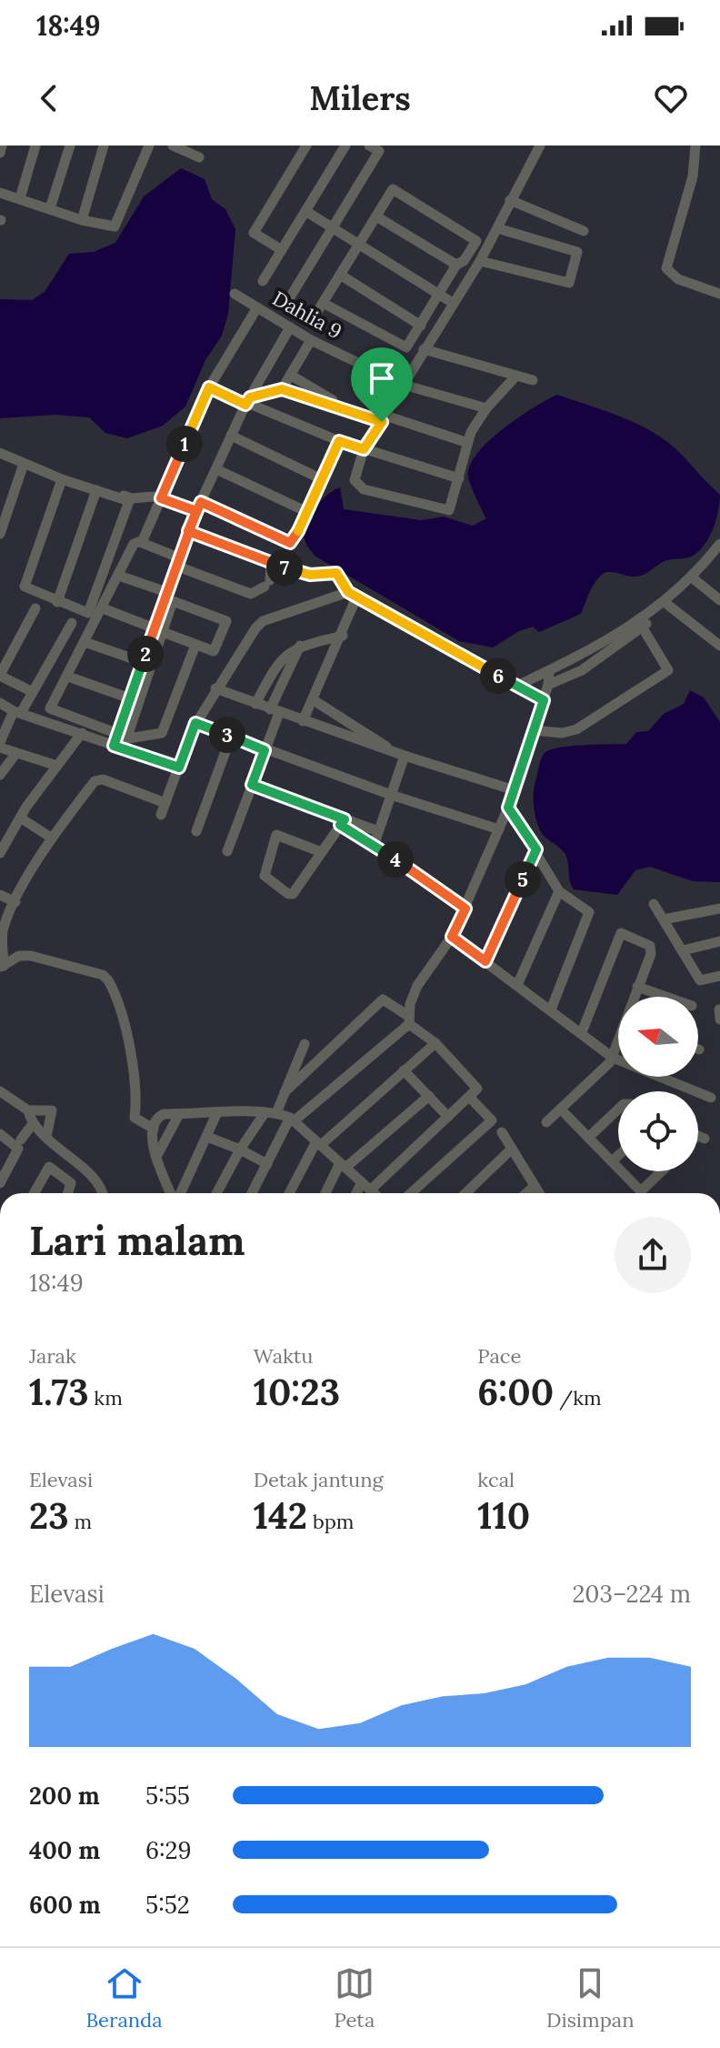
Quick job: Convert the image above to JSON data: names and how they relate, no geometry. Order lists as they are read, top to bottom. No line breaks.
{"streets":{"street":["Dahlia 9"]},"north":"left","page":{"status":"18:49","header":"Milers","pins":["1","7","2","6","3","4","5"],"heading":["Lari malam","18:49"],"stats":[["Jarak","1.73 km"],["Waktu","10:23"],["Pace","6:00 /km"],["Elevasi","23 m"],["Detak jantung","142 bpm"],["kcal","110"]],"chart":["Elevasi","203–224 m"],"list":[{"name":"200 m","note":"5:55"},{"name":"400 m","note":"6:29"},{"name":"600 m","note":"5:52"}],"tabs":["Beranda","Peta","Disimpan"]}}
